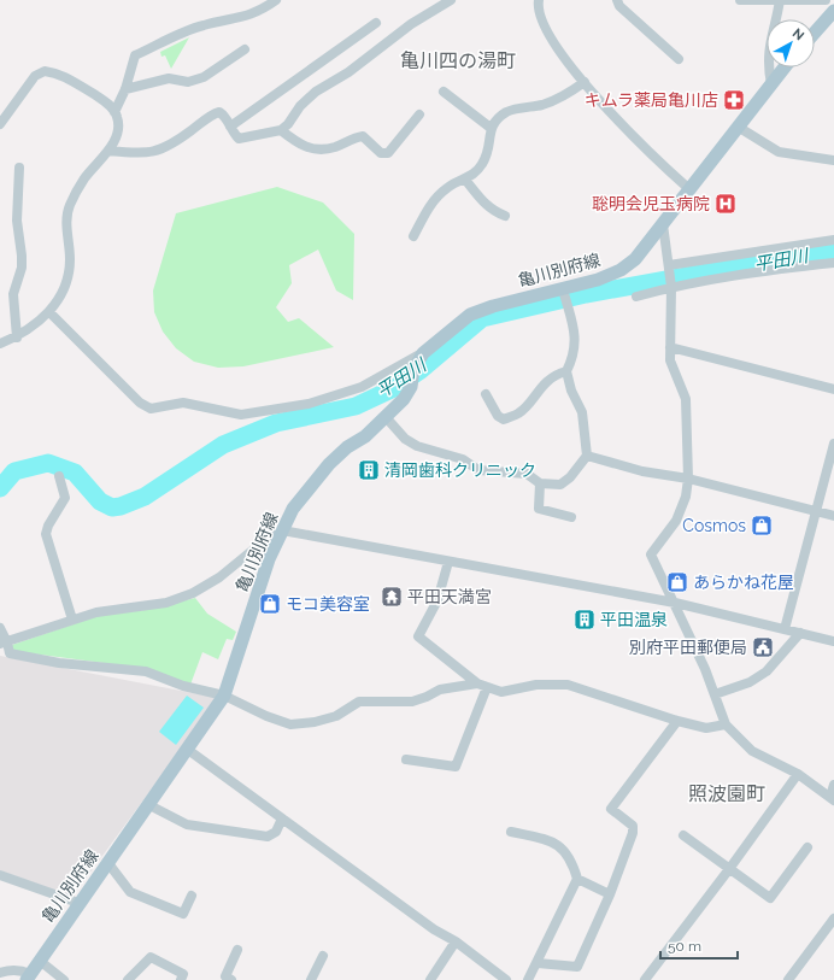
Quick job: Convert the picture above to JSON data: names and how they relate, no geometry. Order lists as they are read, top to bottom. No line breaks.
{"streets":{"main road":["亀川別府線"]},"districts":["亀川四の湯町","照波園町"],"water":["平田川"],"places":{"pharmacy":["キムラ薬局亀川店"],"hospital":["聡明会児玉病院"],"building":["清岡歯科クリニック","平田温泉"],"shop":["Cosmos","あらかね花屋","モコ美容室"],"temple":["平田天満宮"],"public building":["別府平田郵便局"]},"scale_bar":"50 m","north":"top right"}
